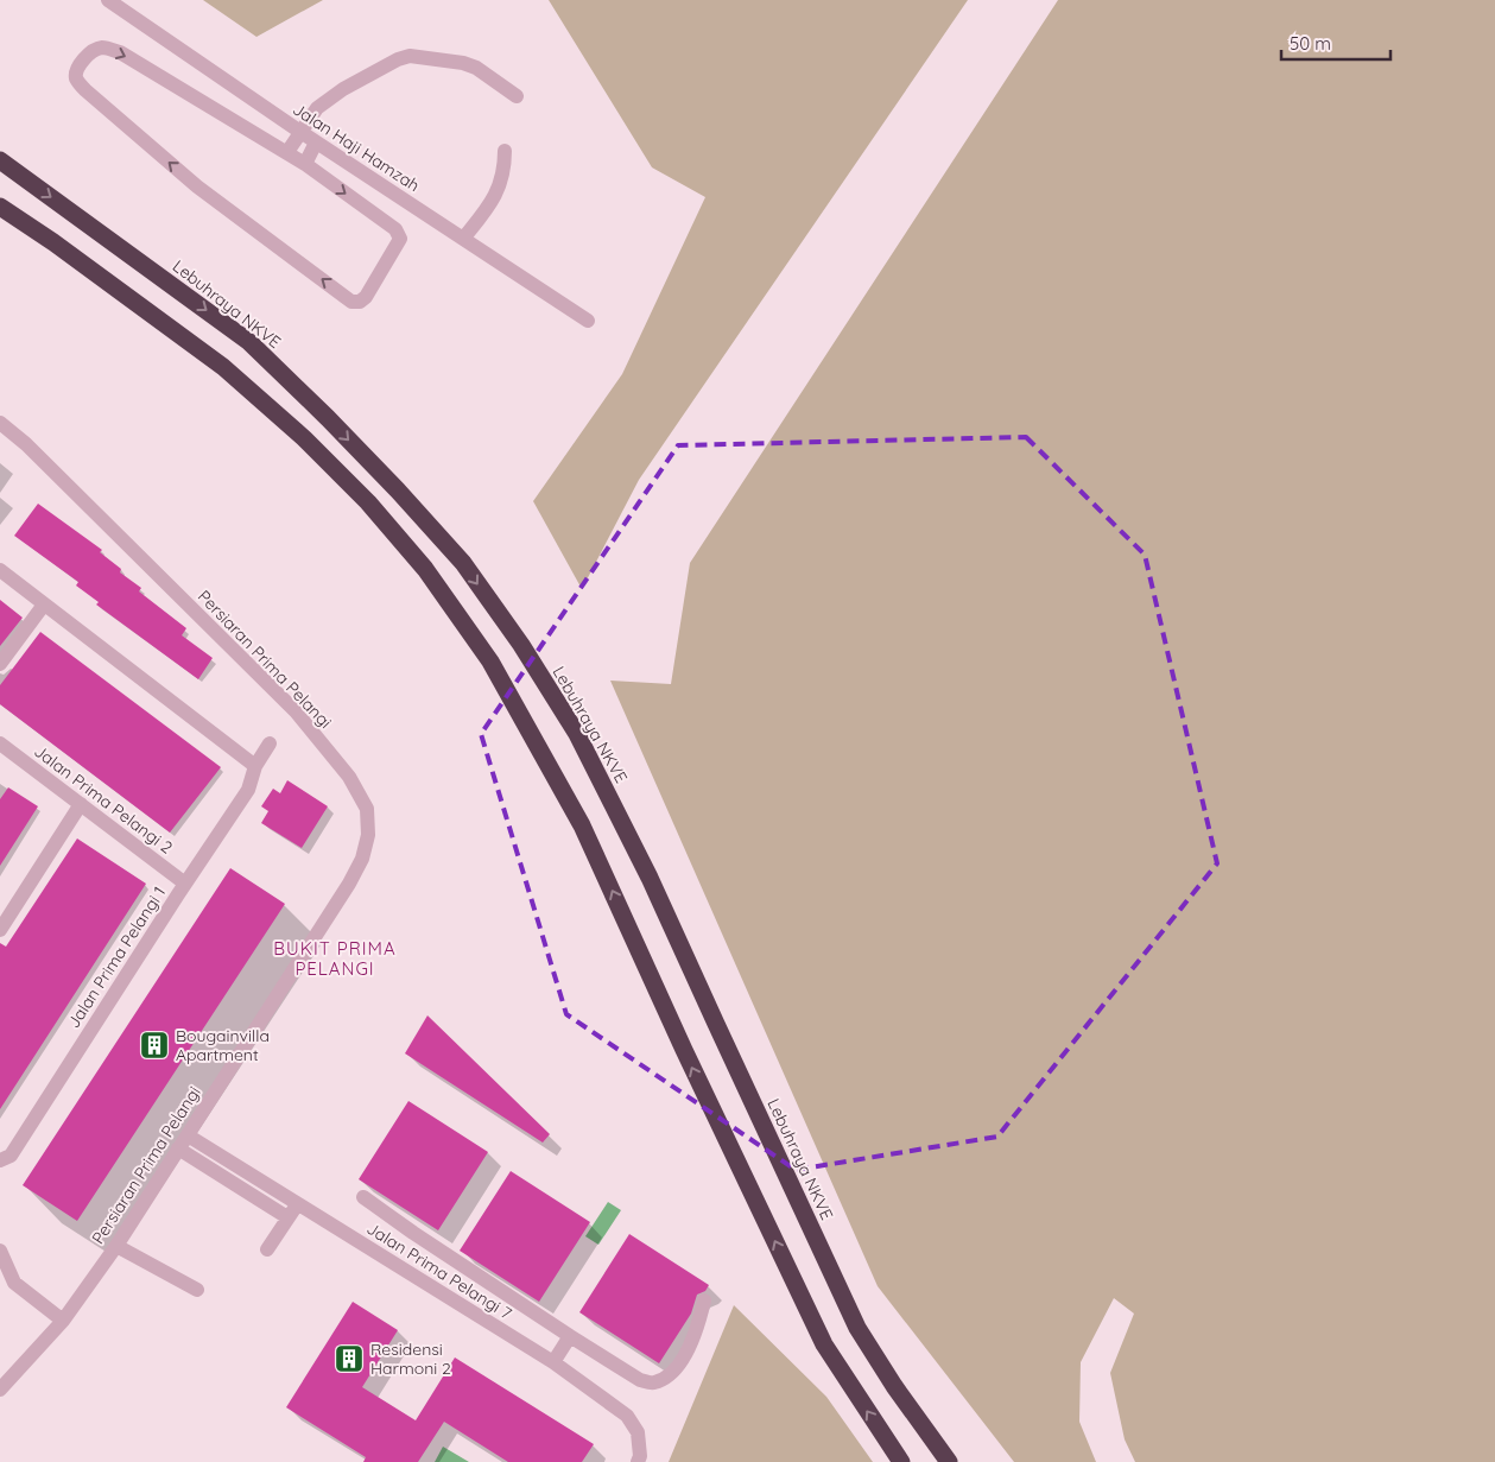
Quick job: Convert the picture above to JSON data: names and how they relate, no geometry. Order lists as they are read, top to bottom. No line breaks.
{"streets":{"highway":["Lebuhraya NKVE"],"street":["Jalan Haji Hamzah","Persiaran Prima Pelangi","Jalan Prima Pelangi 2","Jalan Prima Pelangi 1","Jalan Prima Pelangi 7"]},"crossings":[["Persiaran Prima Pelangi","Jalan Prima Pelangi 7"],["Jalan Prima Pelangi 2","Jalan Prima Pelangi 1"]],"districts":["BUKIT PRIMA PELANGI"],"places":{"building":["Bougainvilla Apartment","Residensi Harmoni 2"]},"scale_bar":"50 m"}
